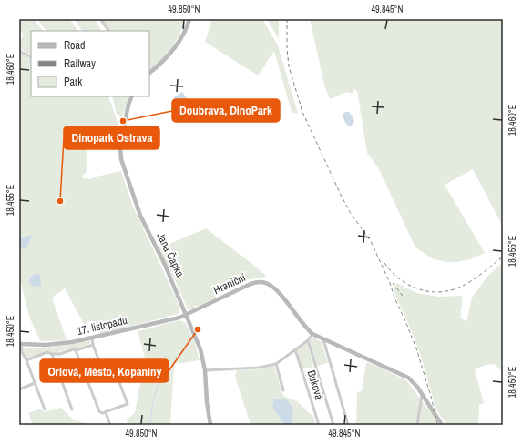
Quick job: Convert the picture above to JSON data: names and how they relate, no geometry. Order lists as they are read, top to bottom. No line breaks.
{"streets":{"main road":["Jana Čapka","Hraniční","17. listopadu"],"street":["Buková"]},"crossings":[["Jana Čapka","Hraniční"],["Jana Čapka","17. listopadu"],["Hraniční","17. listopadu"]],"places":["Doubrava, DinoPark","Dinopark Ostrava","Orlová, Město, Kopaniny"],"legend":["Road","Railway","Park"],"coordinates":["49.850°N","49.845°N","18.460°E","18.455°E","18.450°E"]}
